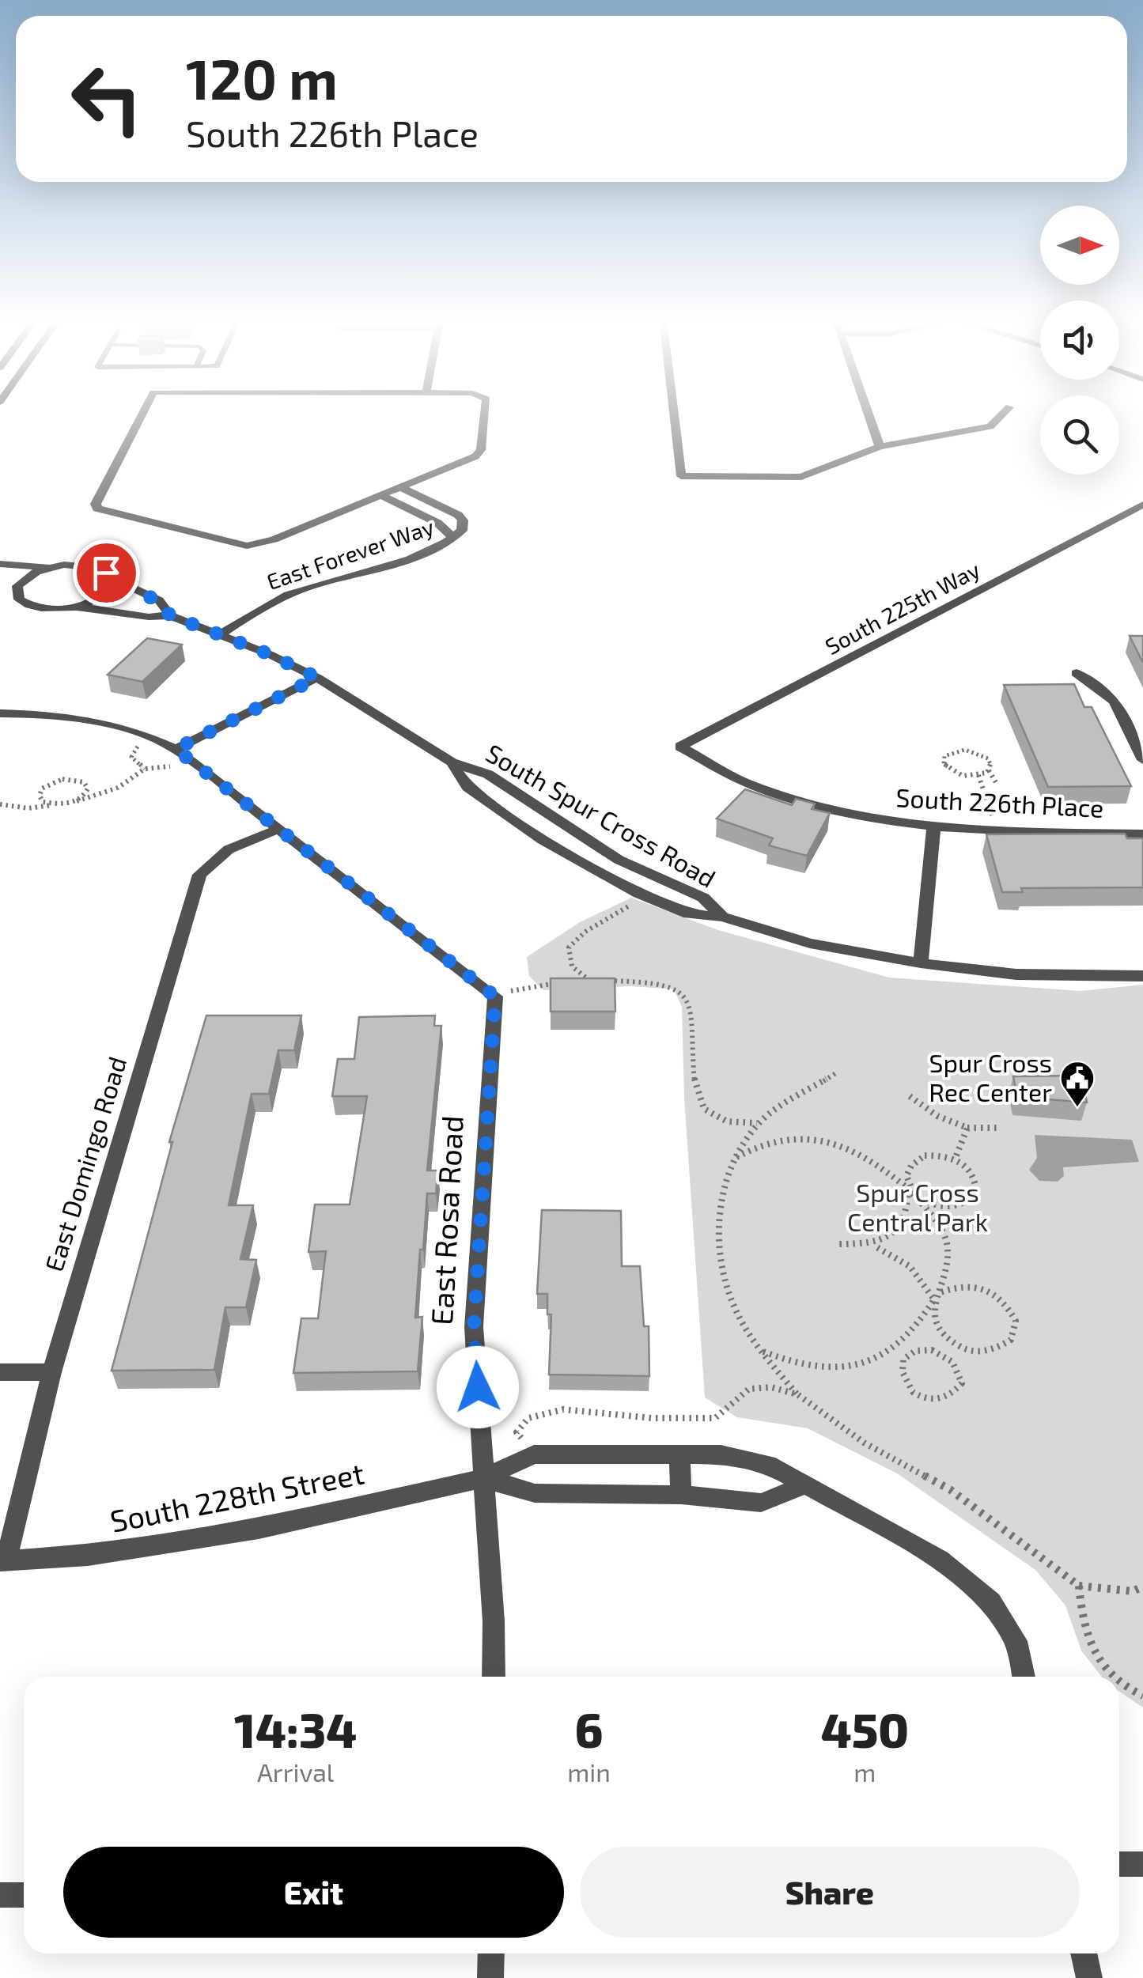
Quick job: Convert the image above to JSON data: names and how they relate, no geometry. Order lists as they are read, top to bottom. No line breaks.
{"streets":{"street":["East Forever Way","South 225th Way","South 226th Place","South Spur Cross Road","East Domingo Road","East Rosa Road","South 228th Street"]},"crossings":[["East Forever Way","South Spur Cross Road"],["South 225th Way","South 226th Place"],["East Domingo Road","South 228th Street"],["East Rosa Road","South 228th Street"]],"parks":["Spur Cross Central Park"],"places":{"public building":["Spur Cross Rec Center"]},"north":"right","page":{"turn":["120 m","South 226th Place"],"eta":["14:34","Arrival","6","min","450","m"],"buttons":["Exit","Share"]}}
